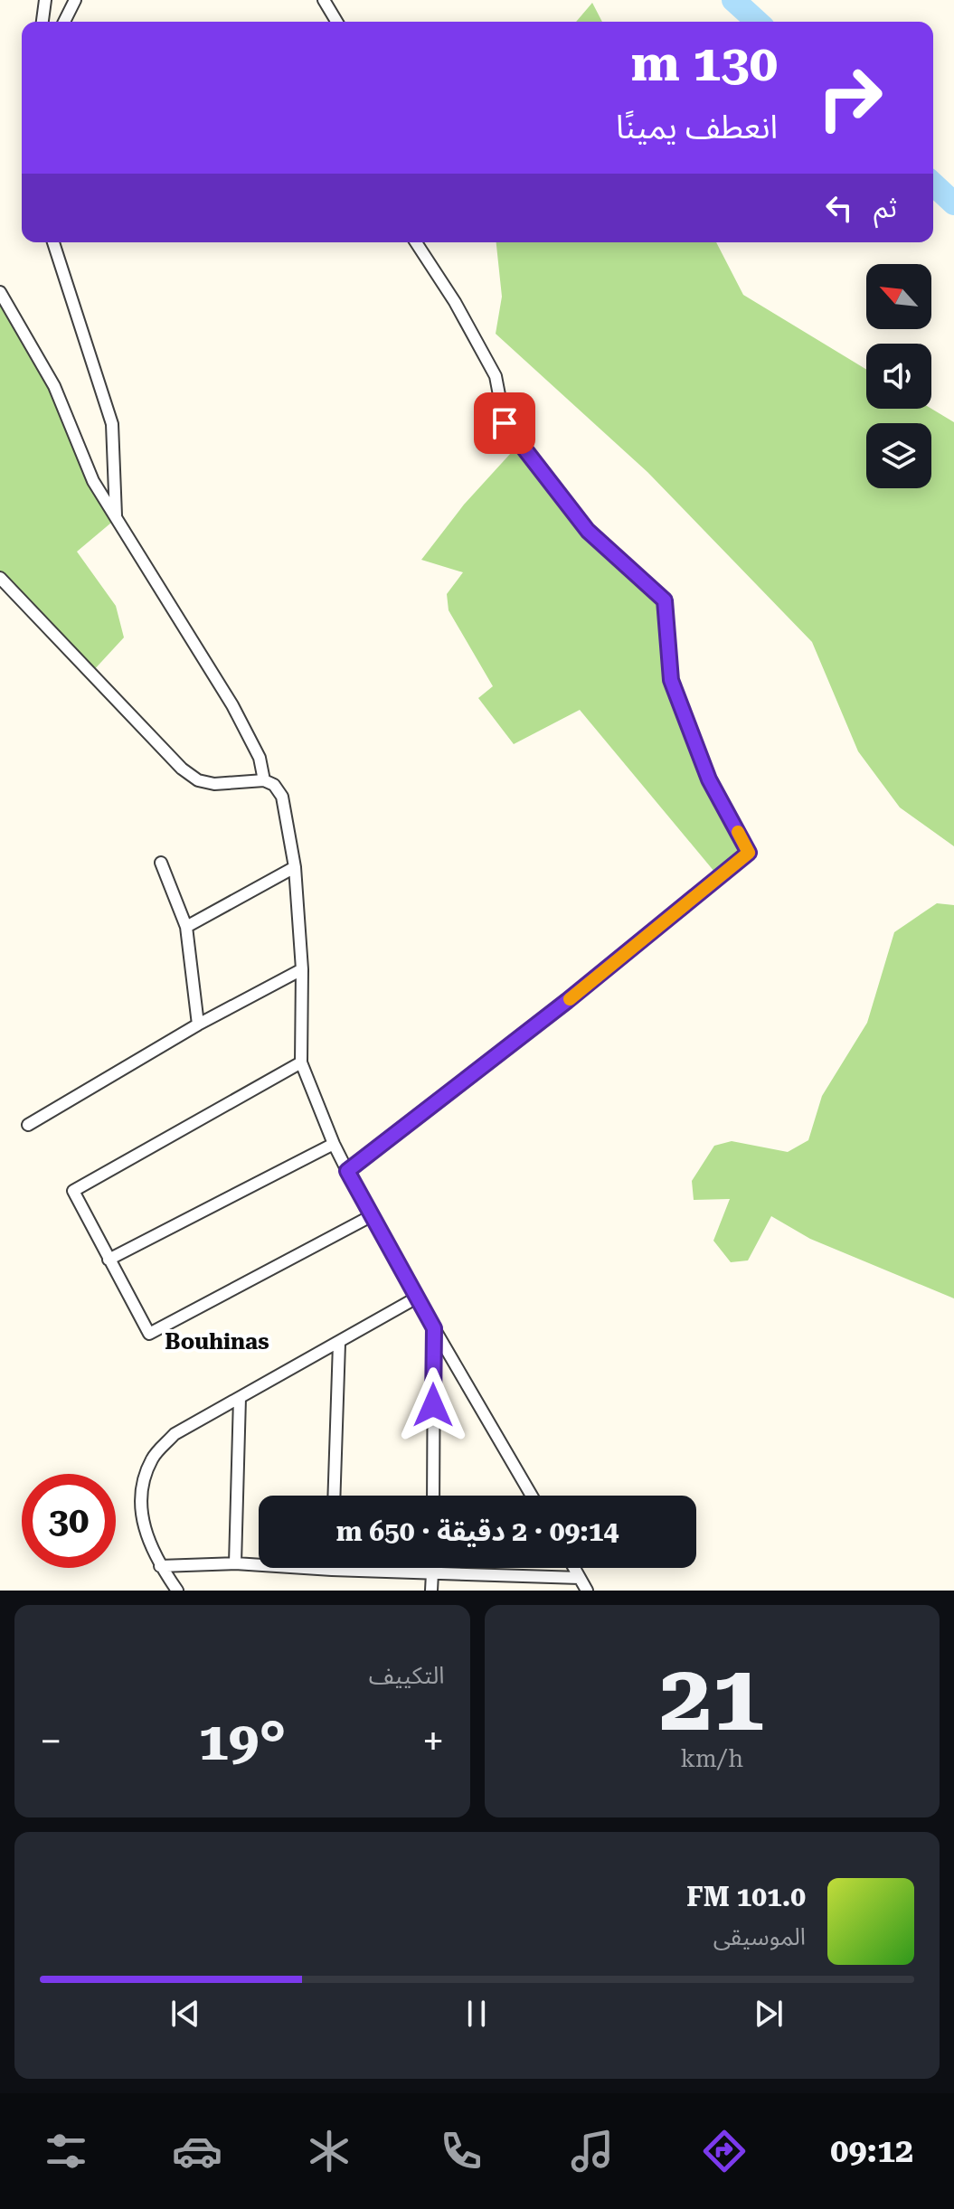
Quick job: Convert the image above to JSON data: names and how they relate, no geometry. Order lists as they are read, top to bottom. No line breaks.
{"districts":["Bouhinas"],"north":"top left","page":{"turn":["130 m","انعطف يمينًا"],"then":"ثم","limit":"30","trip":"09:14 · 2 دقيقة · 650 m","tile":[["21","km/h"],"التكييف"],"heat":["−","19°","+"],"song":["101.0 FM","الموسيقى"],"tabs":"09:12"}}
